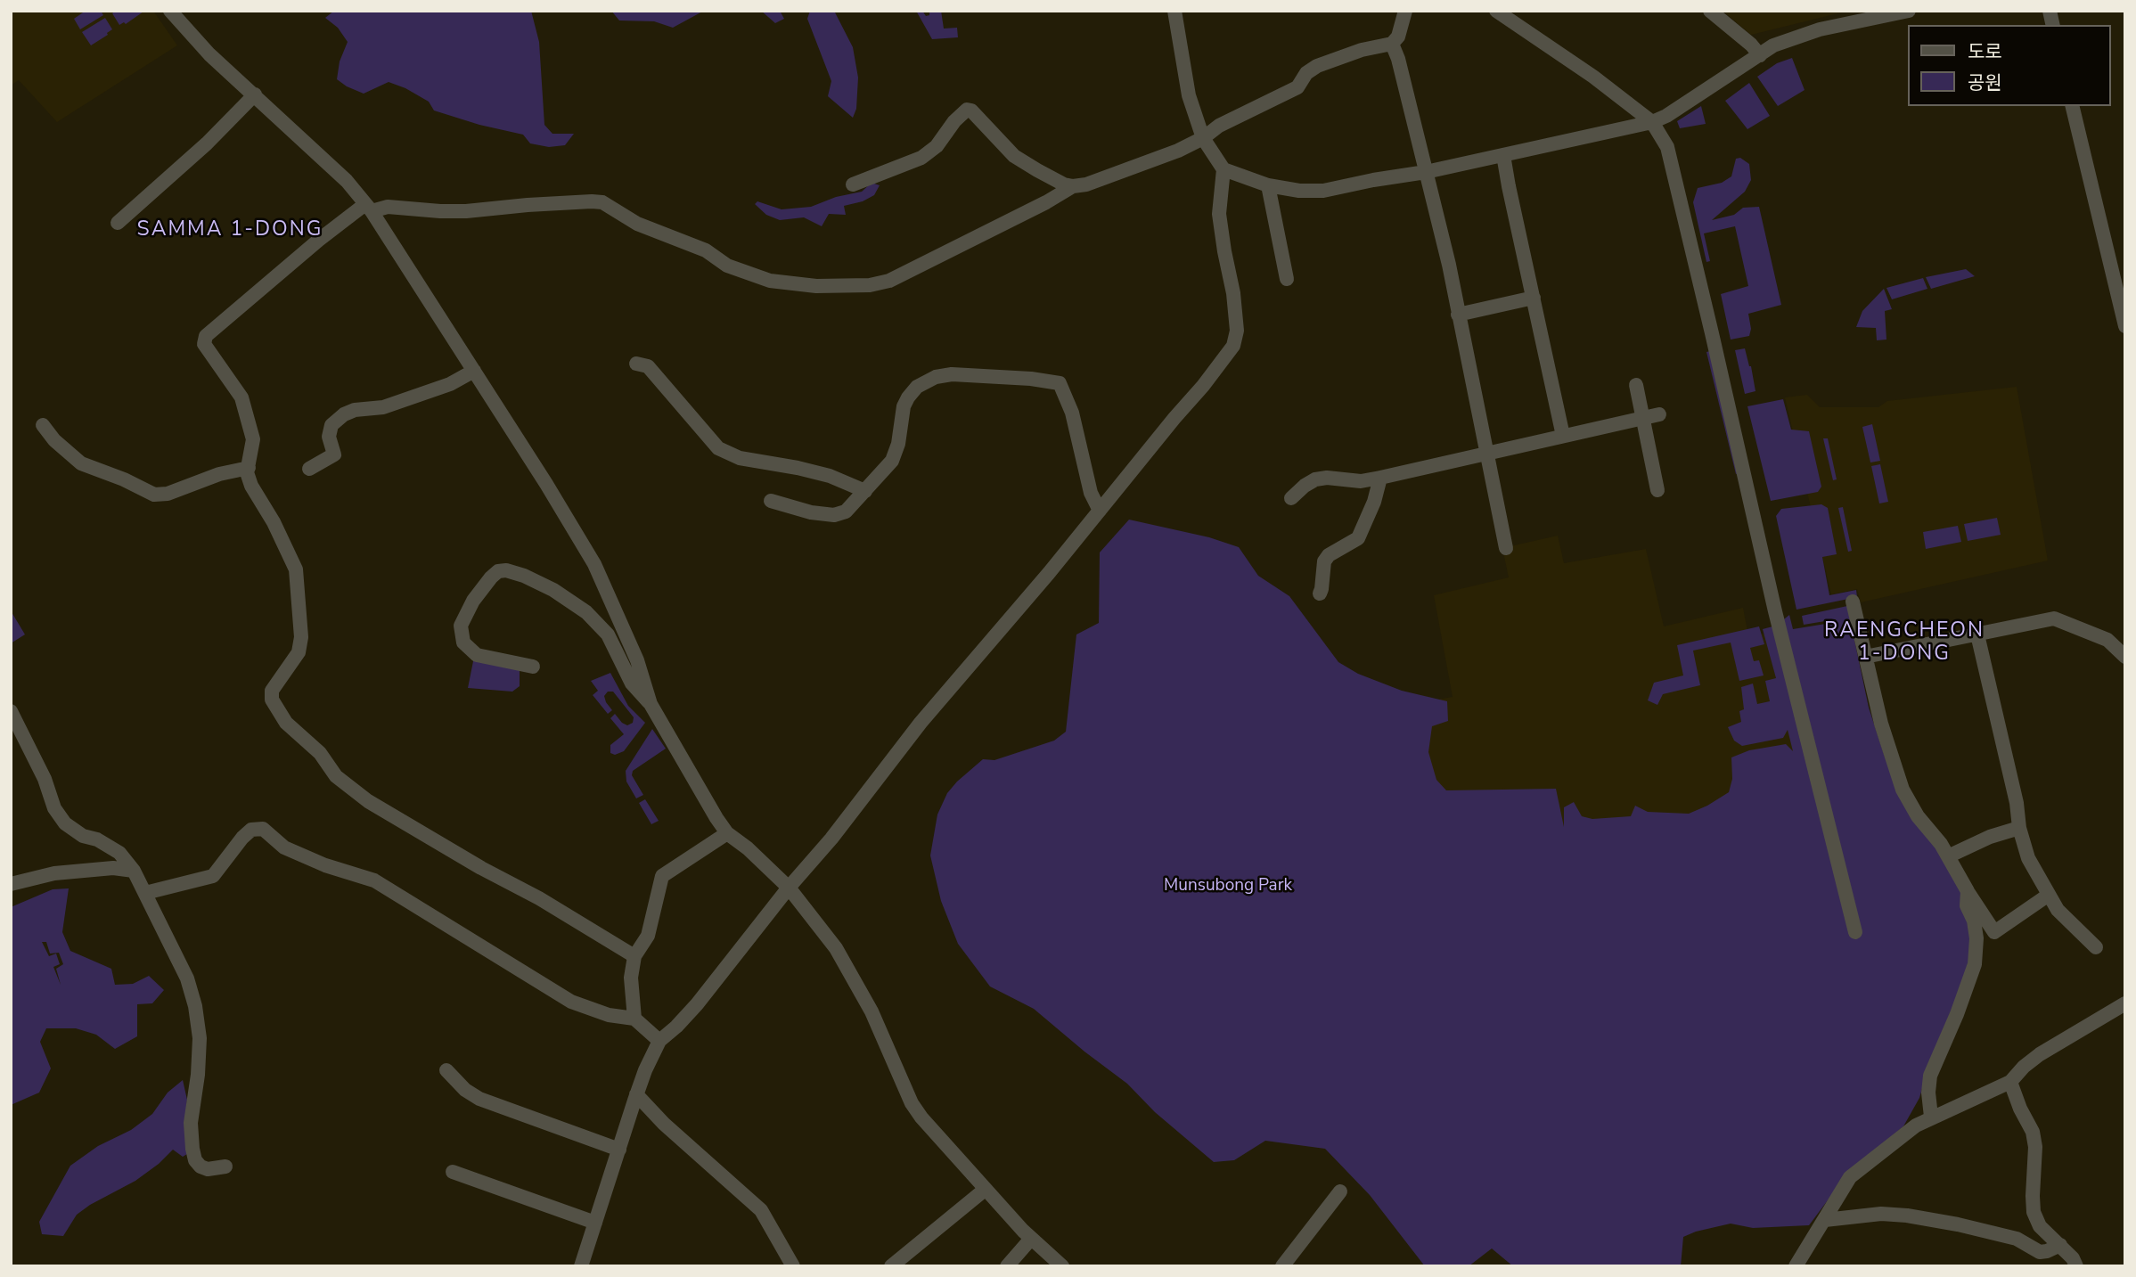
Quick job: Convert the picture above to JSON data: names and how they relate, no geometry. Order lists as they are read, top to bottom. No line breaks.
{"districts":["SAMMA 1-DONG","RAENGCHEON 1-DONG"],"parks":["Munsubong Park"],"legend":["도로","공원"]}
